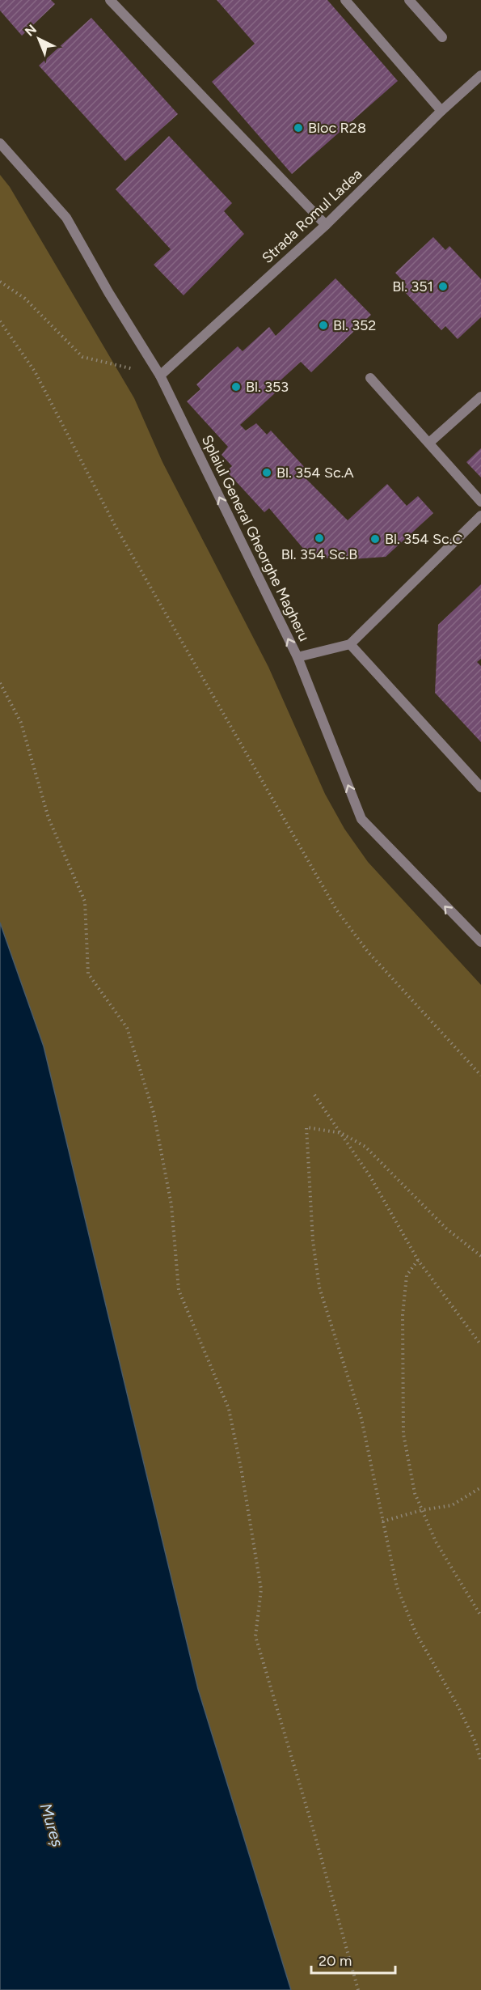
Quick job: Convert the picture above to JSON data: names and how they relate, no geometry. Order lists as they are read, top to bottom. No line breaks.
{"streets":{"street":["Strada Romul Ladea","Splaiul General Gheorghe Magheru"]},"crossings":[["Strada Romul Ladea","Splaiul General Gheorghe Magheru"]],"one_way":["Splaiul General Gheorghe Magheru"],"water":["Mureș"],"places":["Bloc R28","Bl. 351","Bl. 352","Bl. 353","Bl. 354 Sc.A","Bl. 354 Sc.B","Bl. 354 Sc.C"],"scale_bar":"20 m","north":"top left"}
